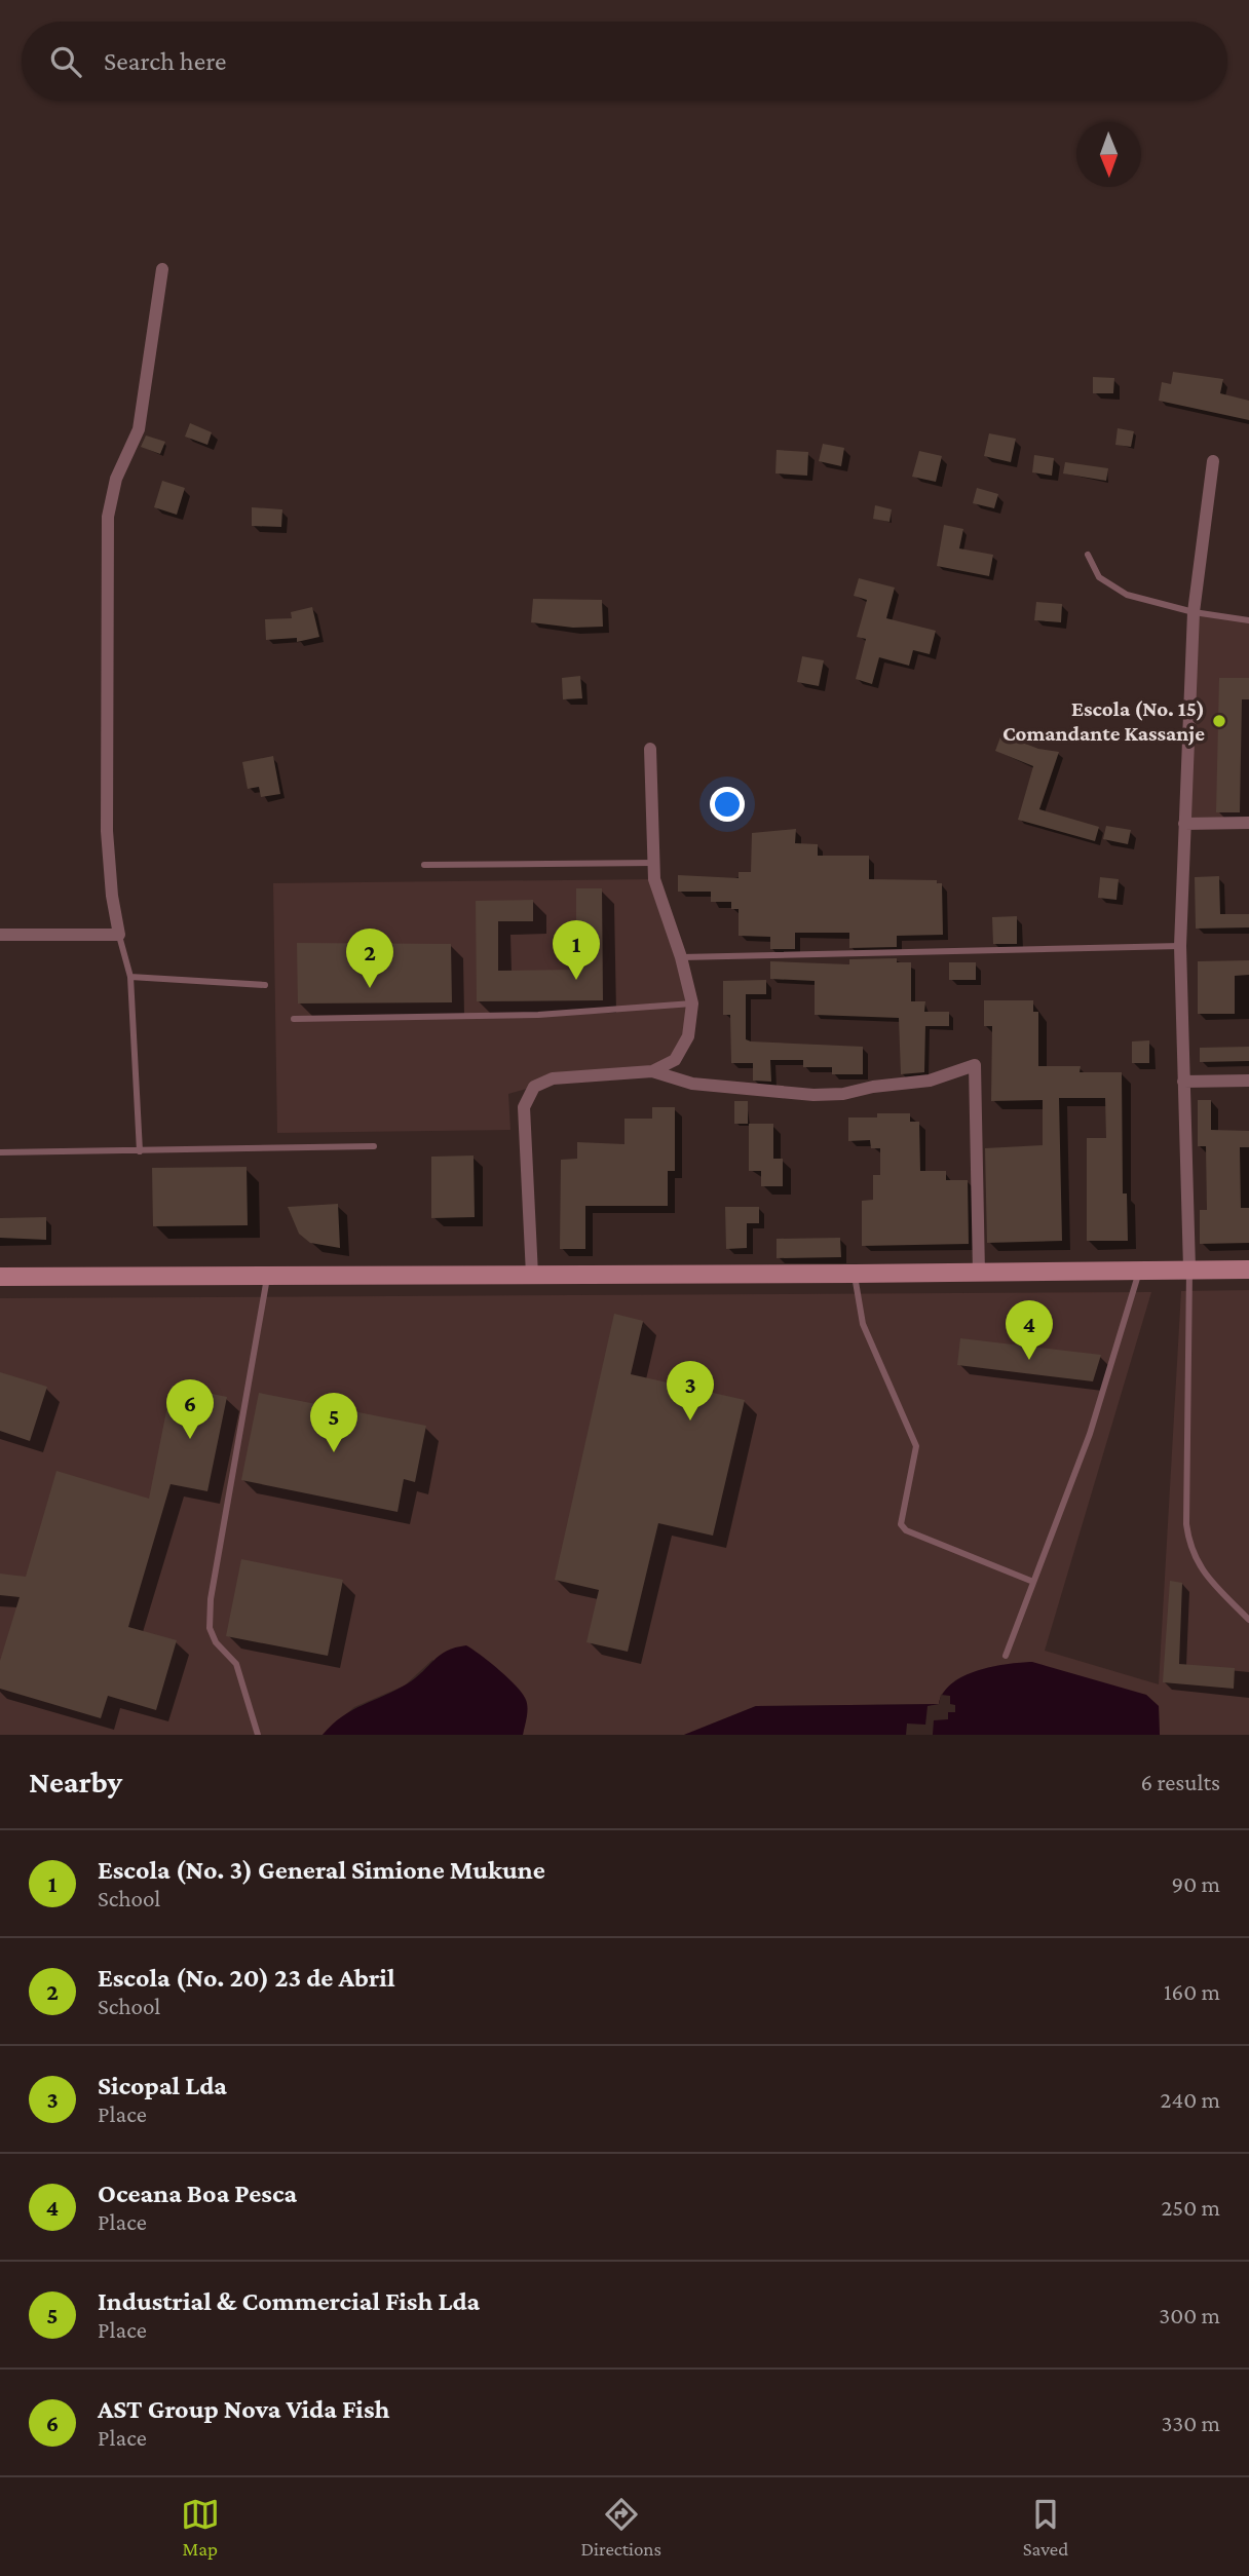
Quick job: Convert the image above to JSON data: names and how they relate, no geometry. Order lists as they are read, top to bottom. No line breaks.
{"places":["Escola (No. 15) Comandante Kassanje"],"north":"bottom","page":{"search":"Search here","pins":["1","2","4","3","6","5"],"heading":["Nearby","6 results"],"list":[{"mark":"1","name":"Escola (No. 3) General Simione Mukune","note":"School","value":"90 m"},{"mark":"2","name":"Escola (No. 20) 23 de Abril","note":"School","value":"160 m"},{"mark":"3","name":"Sicopal Lda","note":"Place","value":"240 m"},{"mark":"4","name":"Oceana Boa Pesca","note":"Place","value":"250 m"},{"mark":"5","name":"Industrial & Commercial Fish Lda","note":"Place","value":"300 m"},{"mark":"6","name":"AST Group Nova Vida Fish","note":"Place","value":"330 m"}],"nav":["Map","Directions","Saved"]}}
